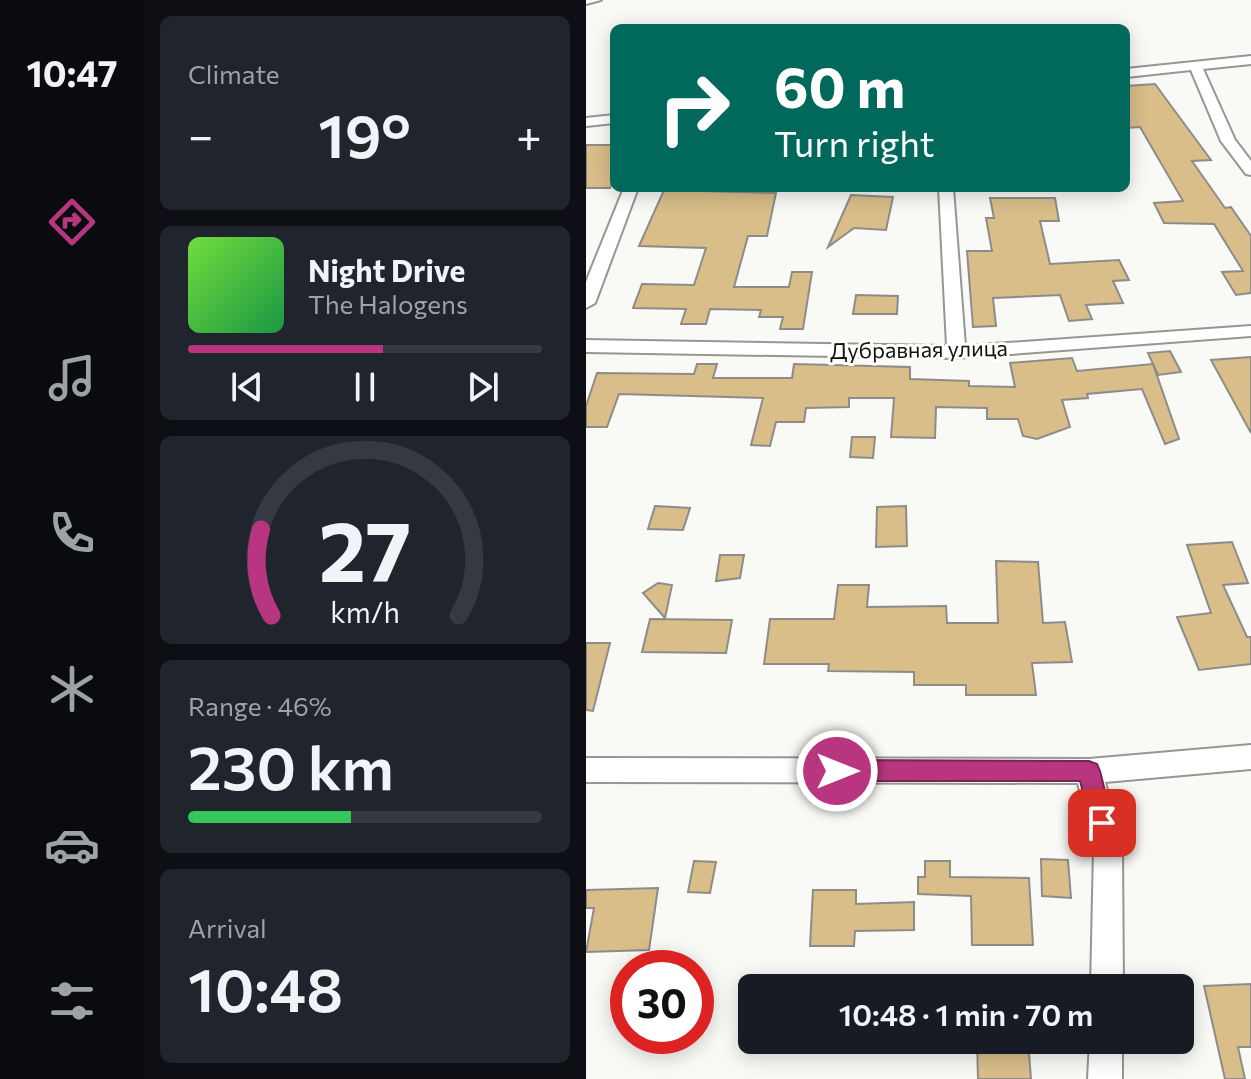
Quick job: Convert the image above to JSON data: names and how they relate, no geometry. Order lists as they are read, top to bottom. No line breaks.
{"streets":{"street":["Дубравная улица"]},"page":{"tabs":"10:47","tile":["Climate",["Range · 46%","230 km"],["Arrival","10:48"]],"turn":["60 m","Turn right"],"heat":["−","19°","+"],"song":["Night Drive","The Halogens"],"limit":"30","trip":"10:48 · 1 min · 70 m","gauge":["27","km/h"]}}
